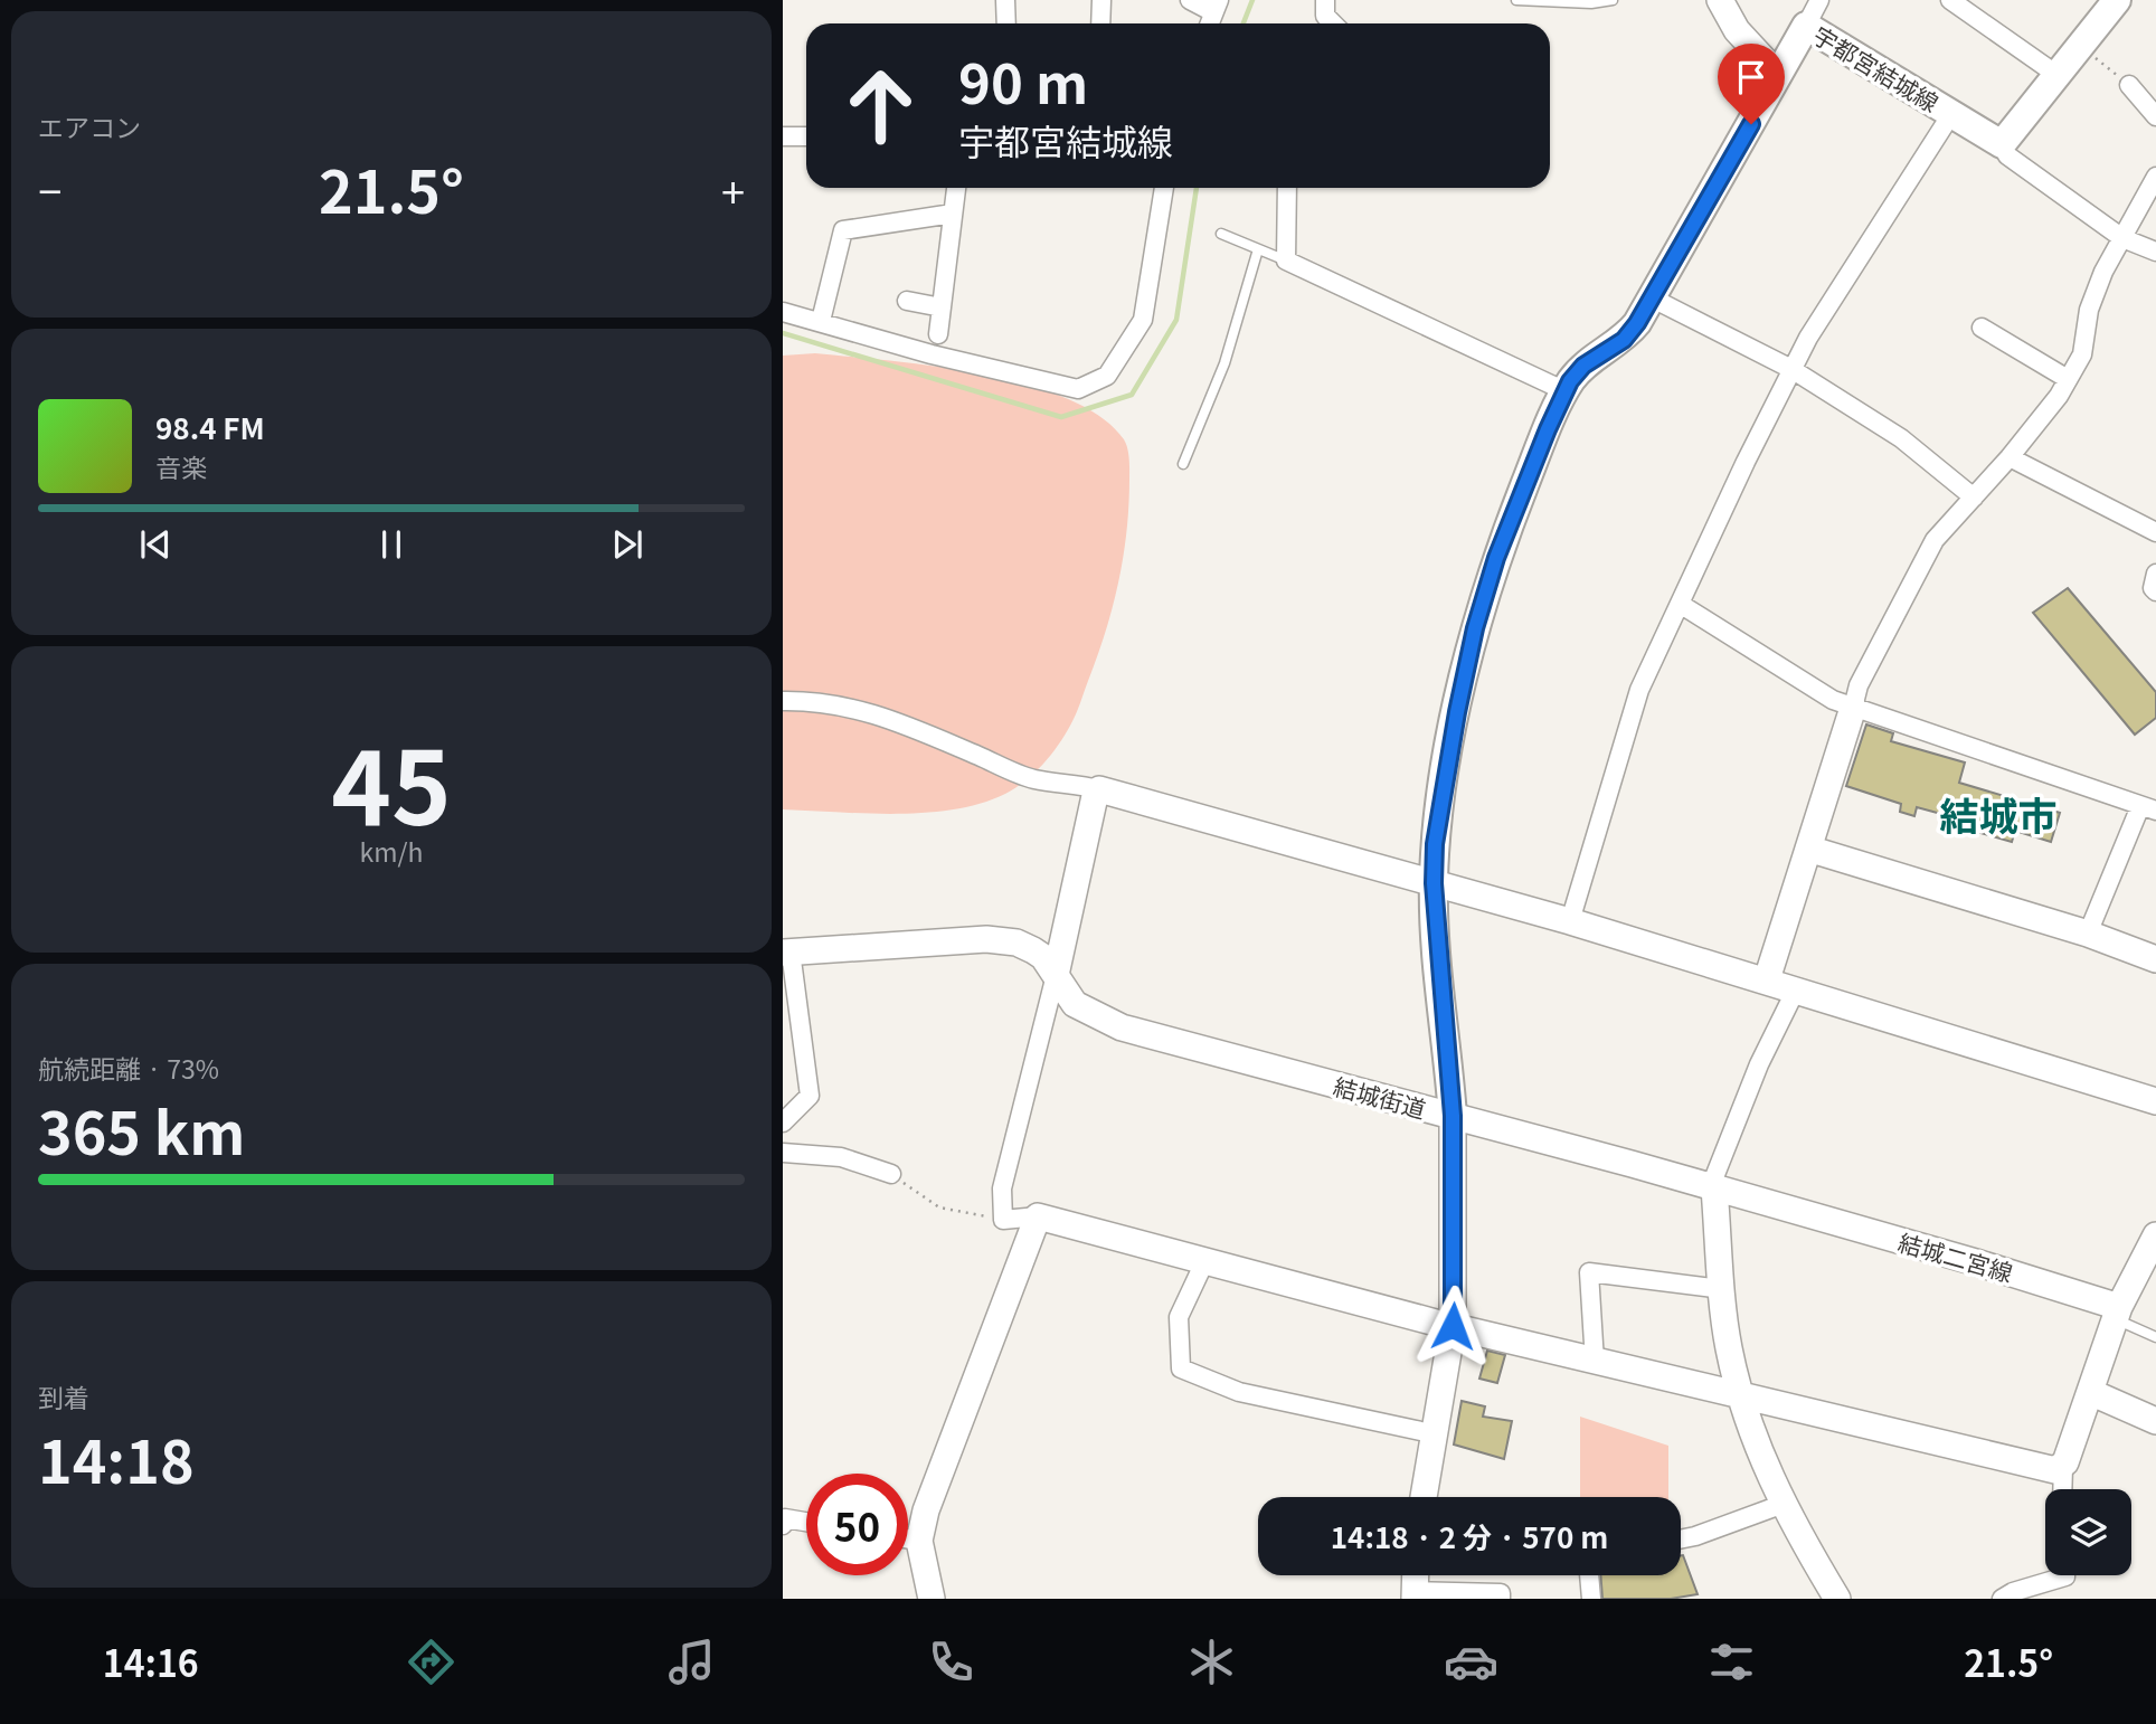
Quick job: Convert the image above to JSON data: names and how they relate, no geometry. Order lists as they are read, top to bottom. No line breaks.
{"streets":{"main road":["宇都宮結城線"],"street":["結城街道","結城二宮線"]},"crossings":[["宇都宮結城線","結城街道"],["結城街道","結城二宮線"]],"districts":["結城市"],"page":{"tile":["エアコン",["45","km/h"],["航続距離 · 73%","365 km"],["到着","14:18"]],"turn":["90 m","宇都宮結城線"],"heat":["−","21.5°","+"],"song":["98.4 FM","音楽"],"limit":"50","trip":"14:18 · 2 分 · 570 m","tabs":["14:16","21.5°"]}}
